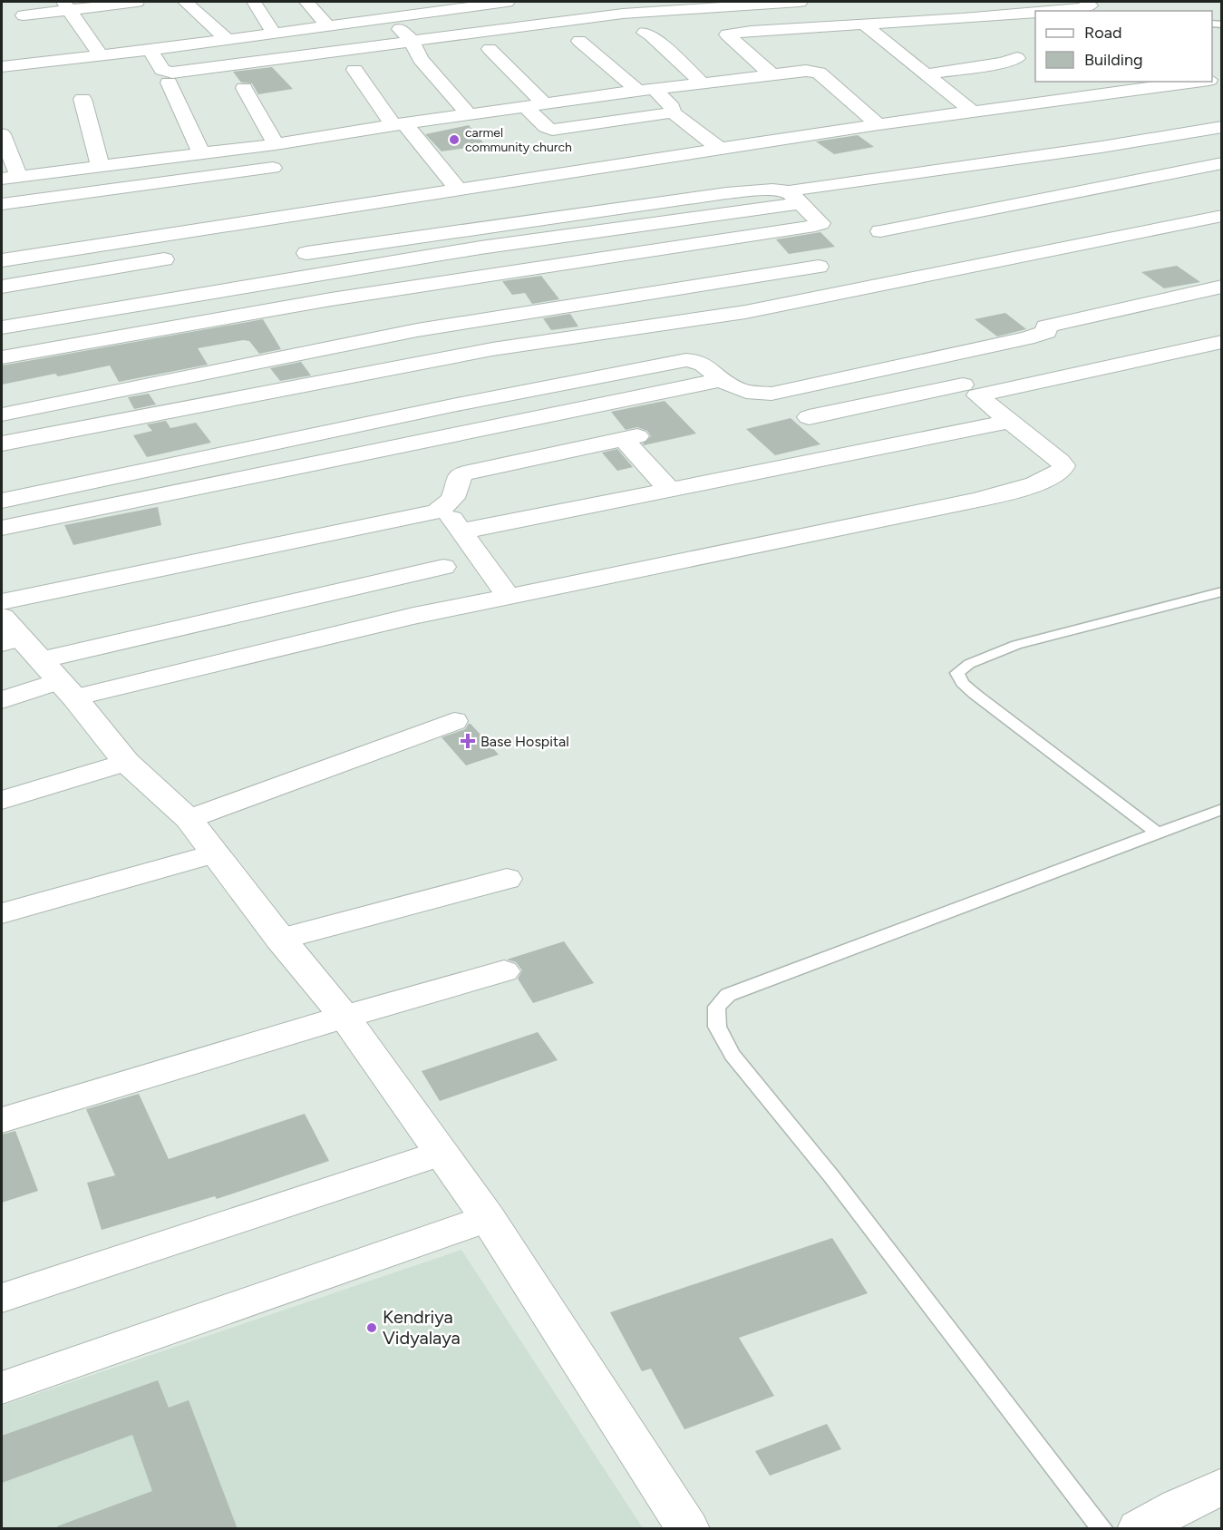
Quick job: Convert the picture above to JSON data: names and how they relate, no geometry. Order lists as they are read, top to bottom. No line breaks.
{"places":{"other":["carmel community church","Kendriya Vidyalaya"],"health":["Base Hospital"]},"legend":["Road","Building"]}
